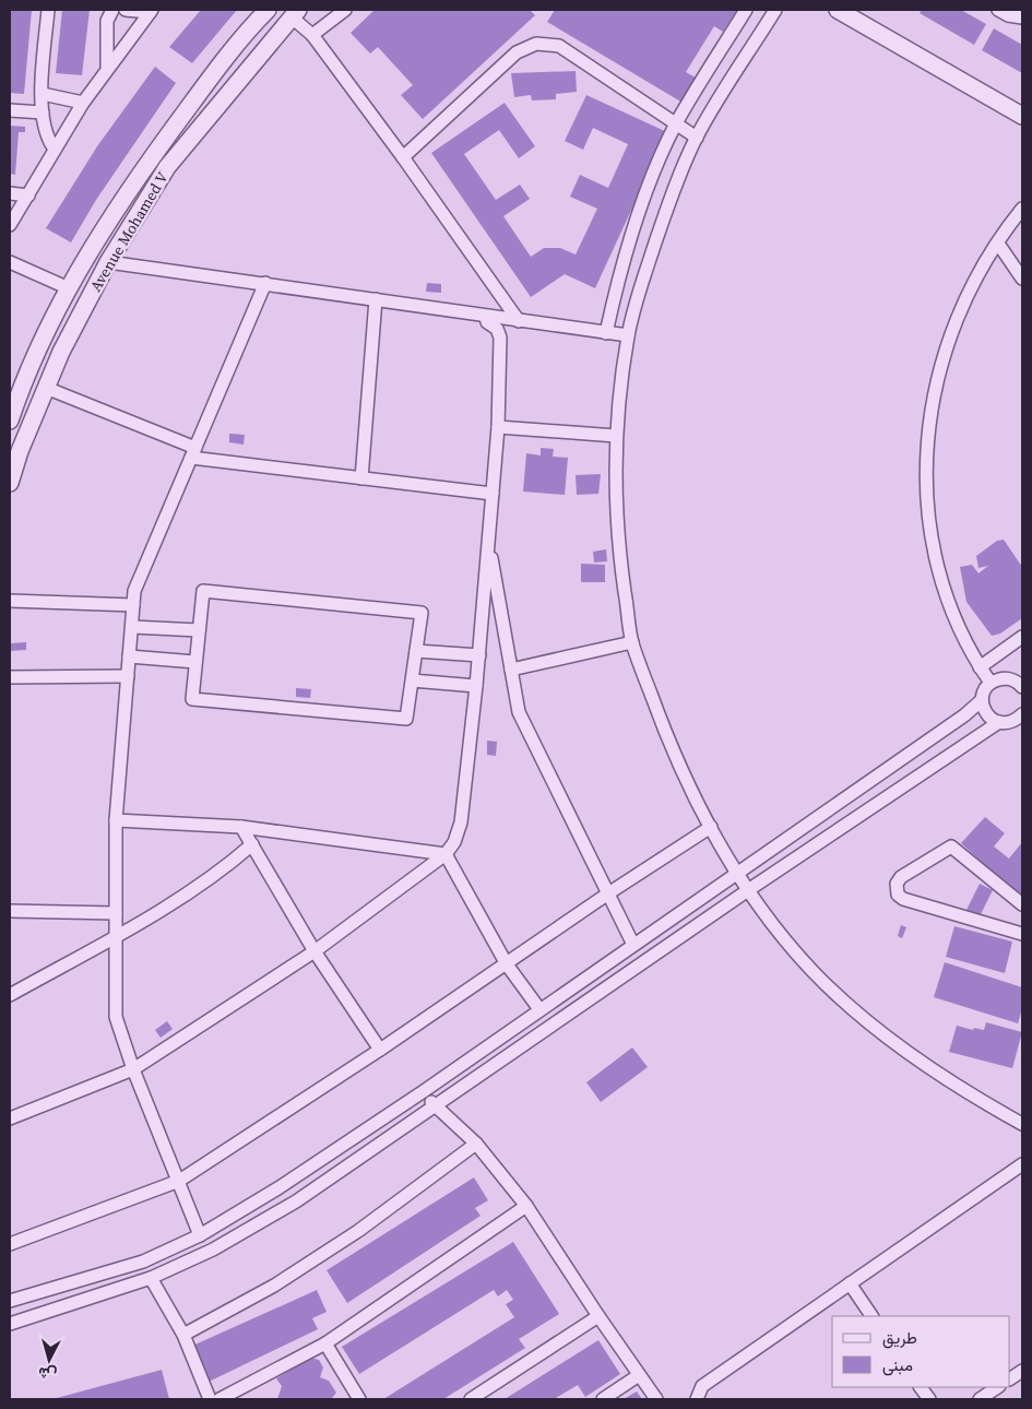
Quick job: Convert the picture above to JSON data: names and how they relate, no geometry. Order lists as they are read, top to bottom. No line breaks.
{"streets":{"street":["Avenue Mohamed V"]},"legend":["طريق","مبنى"],"north":"bottom"}
